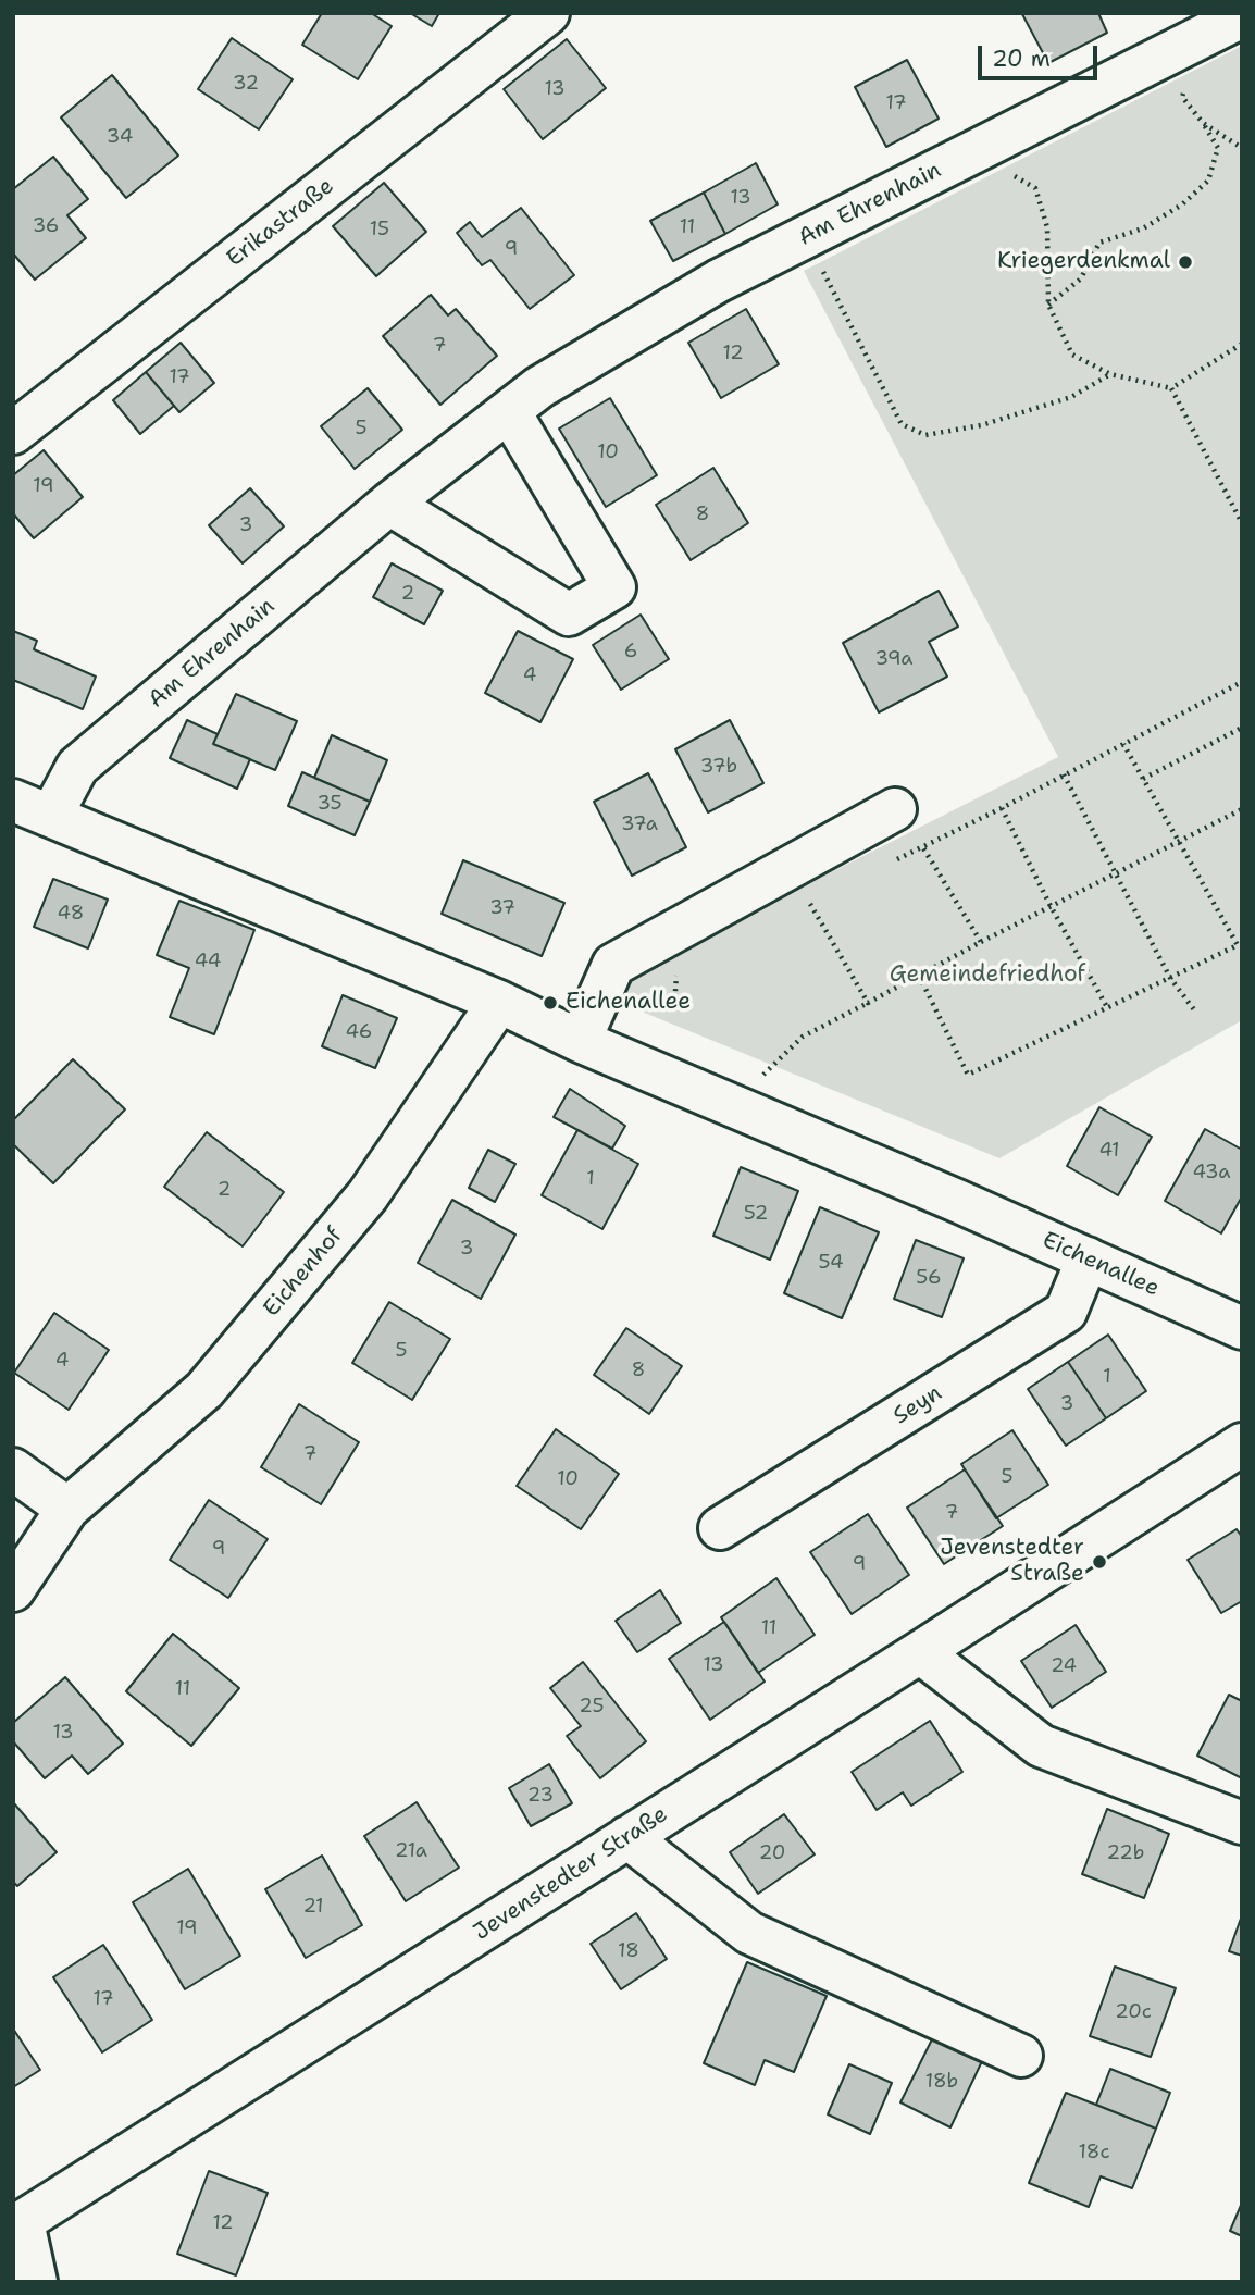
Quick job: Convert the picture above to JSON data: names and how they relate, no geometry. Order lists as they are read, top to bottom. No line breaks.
{"streets":{"street":["Am Ehrenhain","Erikastraße","Eichenallee","Eichenhof","Seyn","Jevenstedter Straße"]},"crossings":[["Am Ehrenhain","Eichenallee"],["Eichenallee","Eichenhof"],["Eichenallee","Seyn"]],"parks":["Gemeindefriedhof"],"places":["Kriegerdenkmal","Eichenallee","Jevenstedter Straße"],"house_numbers":["32","13","17","34","13","36","11","15","9","7","12","17","5","10","19","8","3","2","6","39a","4","37b","35","37a","37","48","44","46","41","43a","1","2","52","3","54","56","5","4","8","1","3","7","5","10","7","9","9","11","13","24","11","25","13","23","21a","20","22b","21","19","18","17","20c","18b","18c","12"],"scale_bar":"20 m"}
